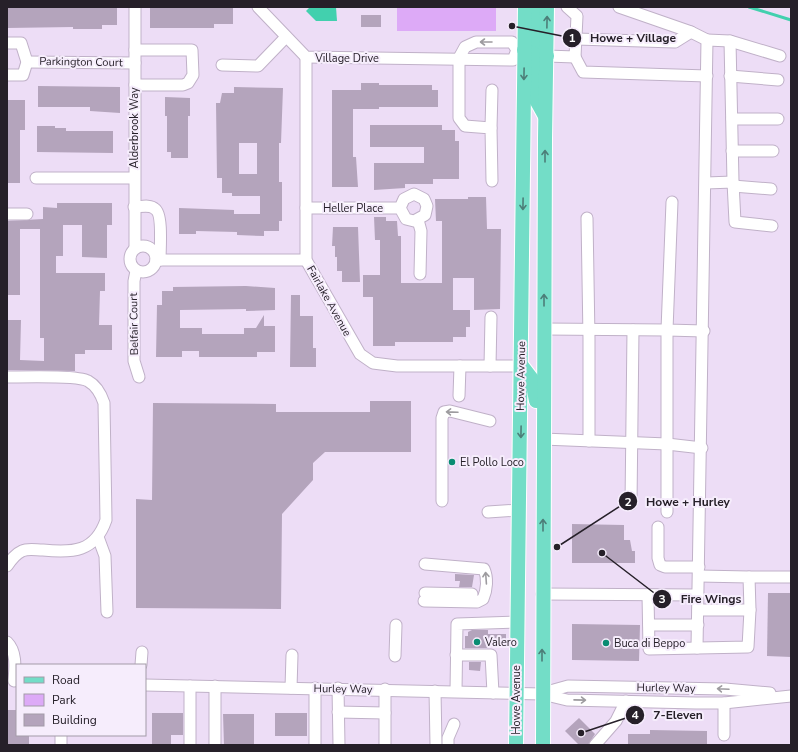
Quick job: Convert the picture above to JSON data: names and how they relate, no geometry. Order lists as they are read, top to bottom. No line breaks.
{"streets":{"main road":["Howe Avenue"],"street":["Village Drive","Parkington Court","Alderbrook Way","Heller Place","Fairlake Avenue","Belfair Court","Hurley Way"]},"crossings":[["Village Drive","Fairlake Avenue"],["Village Drive","Howe Avenue"],["Parkington Court","Alderbrook Way"],["Alderbrook Way","Belfair Court"],["Heller Place","Fairlake Avenue"],["Fairlake Avenue","Howe Avenue"],["Howe Avenue","Hurley Way"]],"places":["Howe + Village","El Pollo Loco","Howe + Hurley","Fire Wings","Valero","Buca di Beppo","7-Eleven"],"legend":["Road","Park","Building"]}
